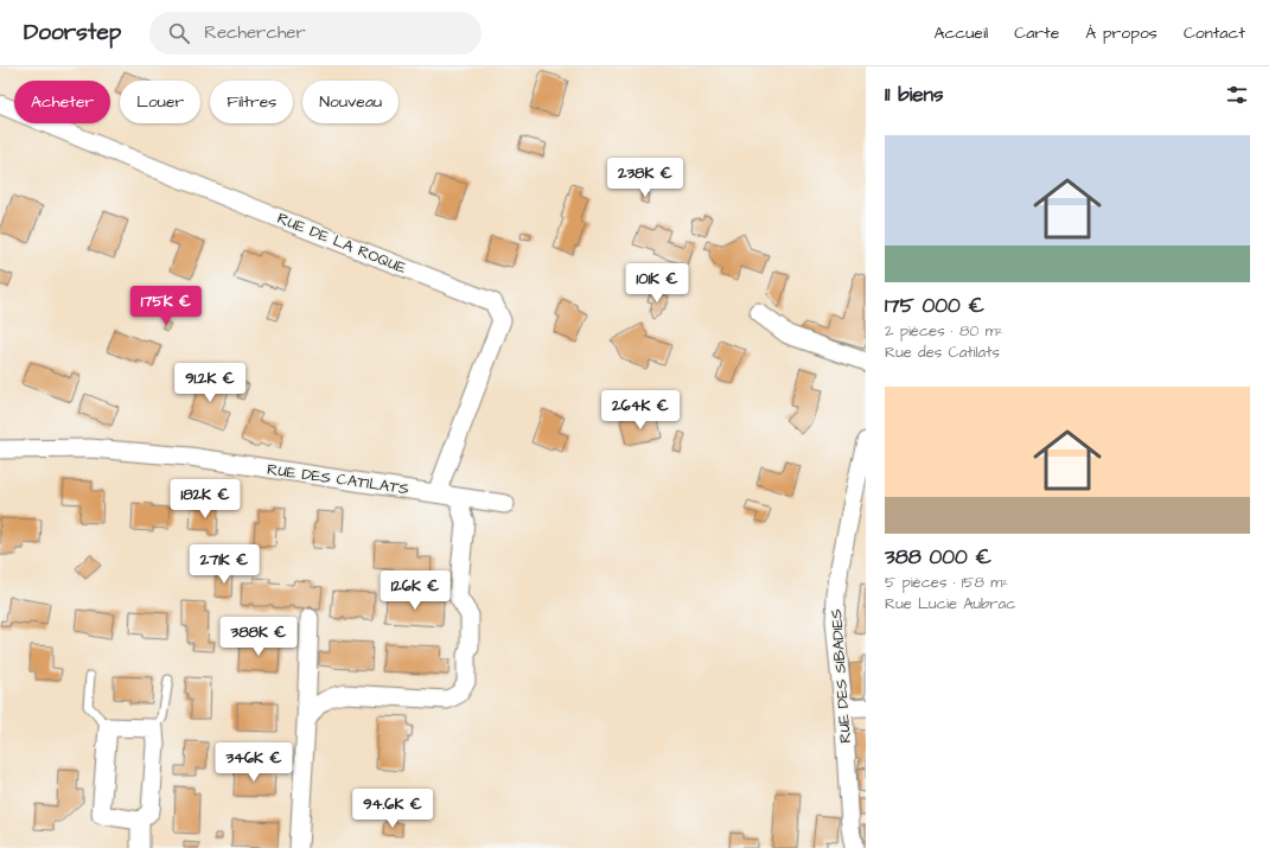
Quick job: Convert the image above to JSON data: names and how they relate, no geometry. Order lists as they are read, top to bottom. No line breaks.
{"streets":{"street":["RUE DE LA ROQUE","RUE DES CATILATS","RUE DES SIBADIES"]},"crossings":[["RUE DE LA ROQUE","RUE DES CATILATS"]],"page":{"header":"Doorstep","search":"Rechercher","nav":["Accueil","Carte","À propos","Contact"],"heading":"11 biens","chip":["Acheter","Louer","Filtres","Nouveau"],"list":[{"name":"175 000 €","note":"2 pièces · 80 m² · Rue des Catilats"},{"name":"388 000 €","note":"5 pièces · 158 m² · Rue Lucie Aubrac"}],"price":["238K €","101K €","175K €","91.2K €","264K €","182K €","271K €","126K €","388K €","346K €","94.6K €"]}}
